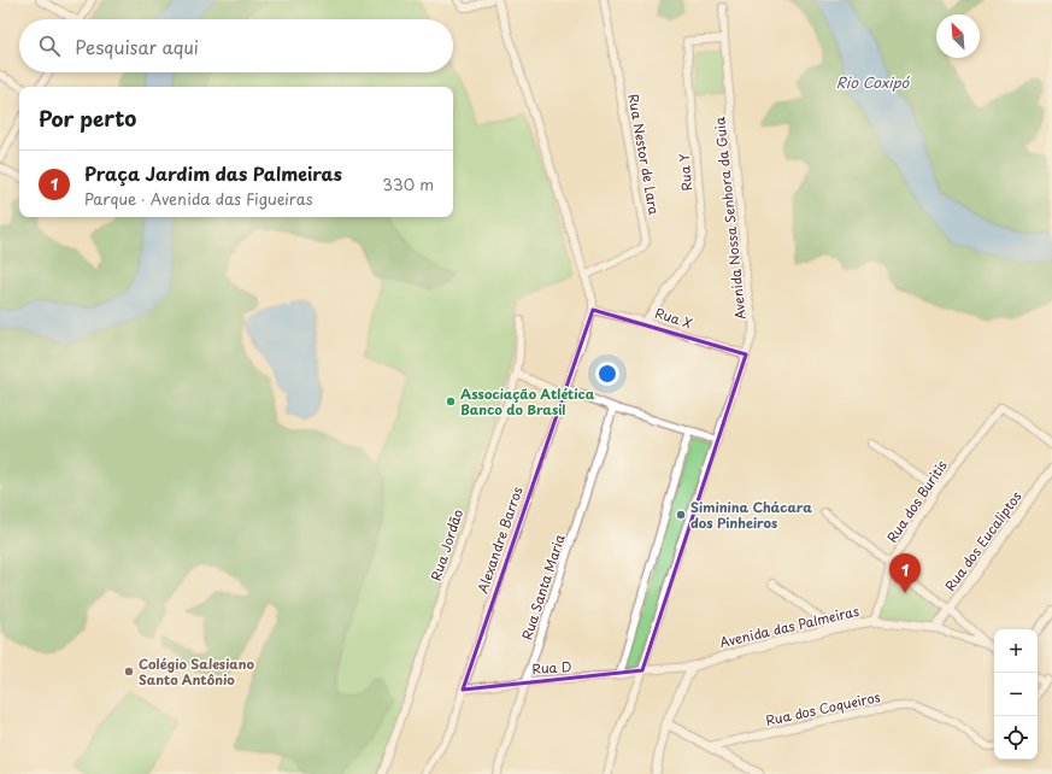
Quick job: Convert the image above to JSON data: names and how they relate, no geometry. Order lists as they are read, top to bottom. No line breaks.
{"streets":{"street":["Rua Nestor de Lara","Rua Y","Avenida Nossa Senhora da Guia","Rua X","Rua dos Buritis","Alexandre Barros","Rua dos Eucaliptos","Rua Jordão","Rua Santa Maria","Avenida das Palmeiras","Rua D","Rua dos Coqueiros"]},"crossings":[["Rua Y","Avenida Nossa Senhora da Guia"],["Rua Y","Rua X"],["Avenida Nossa Senhora da Guia","Rua X"],["Avenida Nossa Senhora da Guia","Avenida das Palmeiras"],["Avenida Nossa Senhora da Guia","Rua D"],["Rua X","Alexandre Barros"],["Rua dos Buritis","Avenida das Palmeiras"],["Alexandre Barros","Rua D"],["Rua dos Eucaliptos","Avenida das Palmeiras"],["Rua Santa Maria","Rua D"],["Avenida das Palmeiras","Rua D"]],"water":["Rio Coxipó"],"places":["Associação Atlética Banco do Brasil","Siminina Chácara dos Pinheiros","Colégio Salesiano Santo Antônio"],"north":"top left","page":{"search":"Pesquisar aqui","heading":"Por perto","list":[{"mark":"1","name":"Praça Jardim das Palmeiras","note":"Parque · Avenida das Figueiras","value":"330 m"}],"pins":"1","map_buttons":["+","−"]}}
